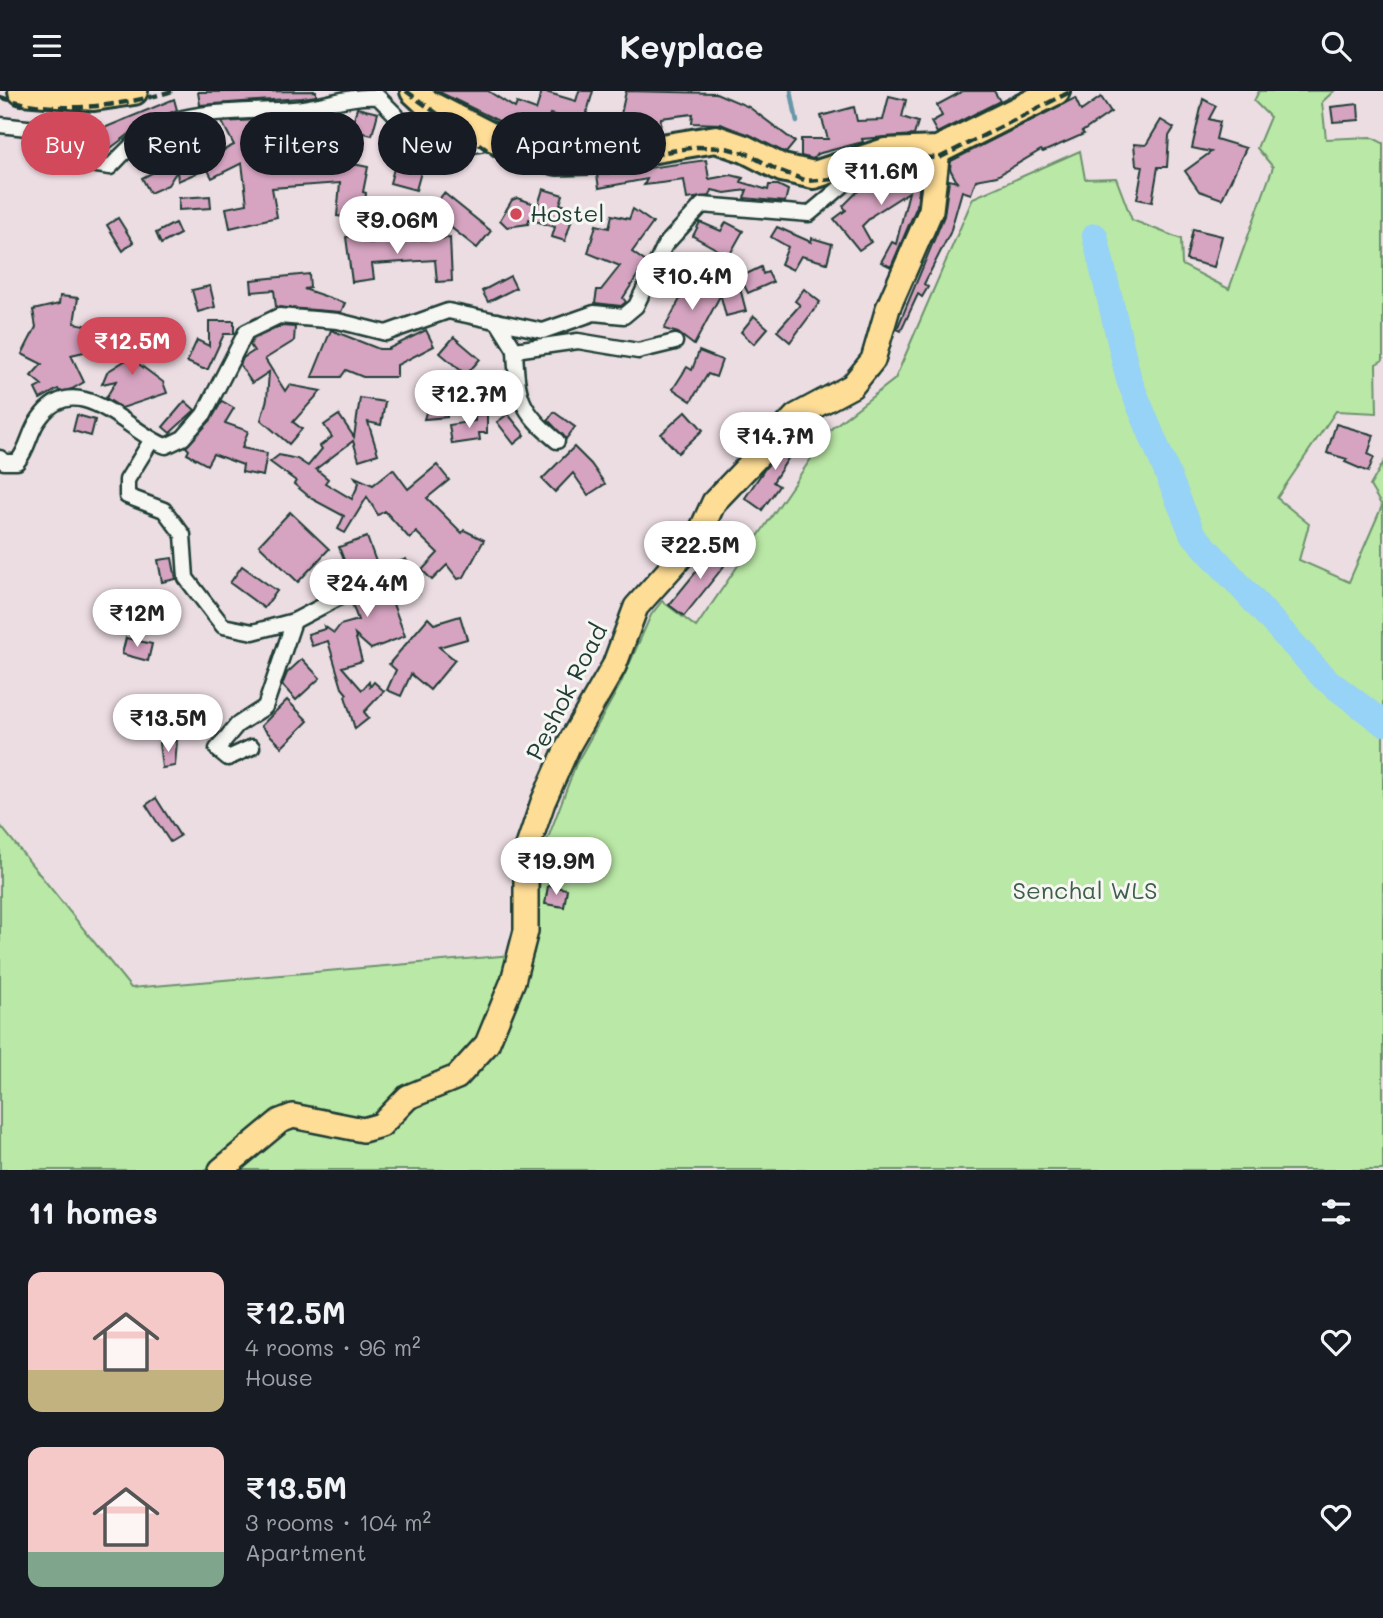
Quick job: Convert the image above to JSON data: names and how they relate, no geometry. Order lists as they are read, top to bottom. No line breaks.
{"streets":{"main road":["Peshok Road"]},"parks":["Senchal WLS"],"places":["Hostel"],"page":{"header":"Keyplace","chip":["Buy","Rent","Filters","New","Apartment"],"price":["₹11.6M","₹9.06M","₹10.4M","₹12.5M","₹12.7M","₹14.7M","₹22.5M","₹24.4M","₹12M","₹13.5M","₹19.9M"],"heading":"11 homes","list":[{"name":"₹12.5M","note":"4 rooms · 96 m² · House"},{"name":"₹13.5M","note":"3 rooms · 104 m² · Apartment"}]}}
